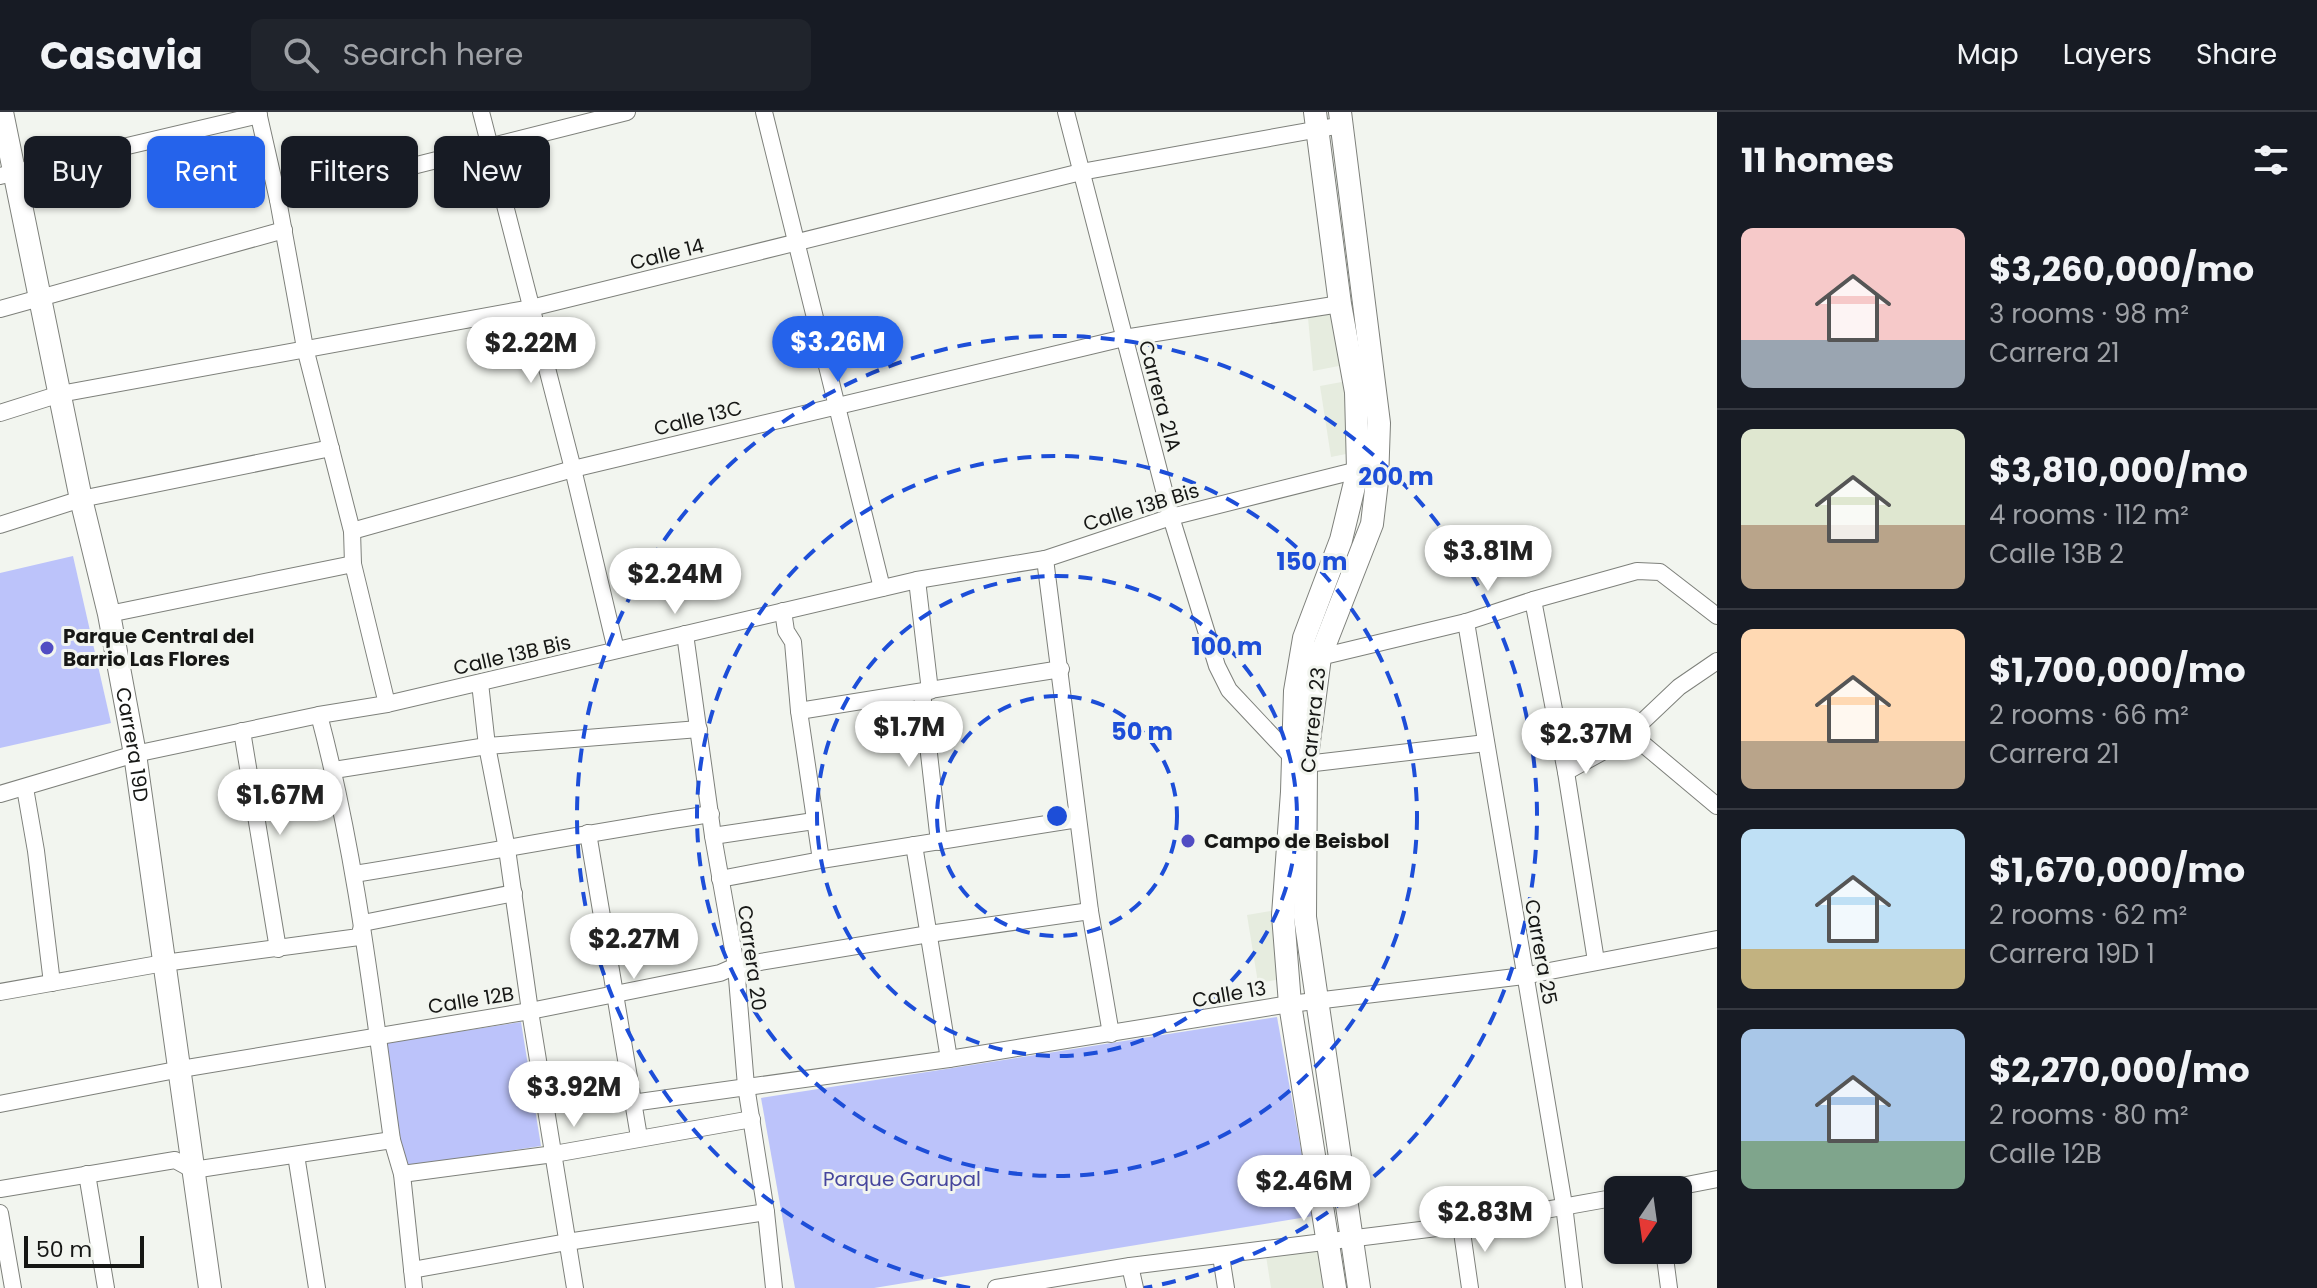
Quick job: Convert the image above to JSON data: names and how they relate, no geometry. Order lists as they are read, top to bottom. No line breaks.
{"streets":{"main road":["Carrera 23","Carrera 19D"],"street":["Calle 14","Carrera 21A","Calle 13C","Calle 13B Bis","Carrera 25","Carrera 20","Calle 13","Calle 12B"]},"crossings":[["Calle 14","Carrera 21A"],["Calle 14","Carrera 23"],["Calle 14","Carrera 19D"],["Carrera 21A","Calle 13C"],["Carrera 21A","Calle 13B Bis"],["Carrera 21A","Carrera 23"],["Calle 13C","Carrera 23"],["Calle 13B Bis","Carrera 23"],["Calle 13B Bis","Carrera 19D"],["Calle 13B Bis","Carrera 20"],["Carrera 23","Calle 13"],["Carrera 19D","Calle 12B"],["Carrera 25","Calle 13"],["Carrera 20","Calle 13"],["Carrera 20","Calle 12B"]],"parks":["Parque Garupal"],"places":["Parque Central del Barrio Las Flores","Campo de Beisbol"],"scale_bar":"50 m","north":"bottom","page":{"header":"Casavia","search":"Search here","nav":["Map","Layers","Share"],"heading":"11 homes","chip":["Buy","Rent","Filters","New"],"list":[{"name":"$3,260,000/mo","note":"3 rooms · 98 m² · Carrera 21"},{"name":"$3,810,000/mo","note":"4 rooms · 112 m² · Calle 13B 2"},{"name":"$1,700,000/mo","note":"2 rooms · 66 m² · Carrera 21"},{"name":"$1,670,000/mo","note":"2 rooms · 62 m² · Carrera 19D 1"},{"name":"$2,270,000/mo","note":"2 rooms · 80 m² · Calle 12B"}],"price":["$3.26M","$2.22M","$3.81M","$2.24M","$1.7M","$2.37M","$1.67M","$2.27M","$3.92M","$2.46M","$2.83M"],"scale":"50 m"},"rings":["200 m","150 m","100 m","50 m"]}
